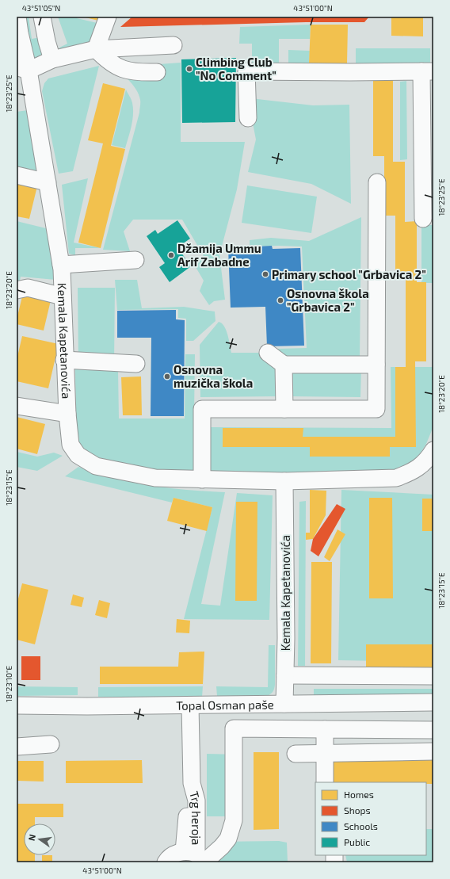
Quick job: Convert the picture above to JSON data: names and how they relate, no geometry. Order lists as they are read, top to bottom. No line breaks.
{"streets":{"street":["Kemala Kapetanovića","Topal Osman paše","Trg heroja"]},"crossings":[["Kemala Kapetanovića","Topal Osman paše"],["Topal Osman paše","Trg heroja"]],"places":["Climbing Club \"No Comment\"","Džamija Ummu Arif Zabadne","Primary school \"Grbavica 2\"","Osnovna škola \"Grbavica 2\"","Osnovna muzička škola"],"legend":["Homes","Shops","Schools","Public"],"north":"left","coordinates":["43°51'05\"N","43°51'00\"N","18°23'25\"E","18°23'20\"E","18°23'15\"E","18°23'10\"E"]}
